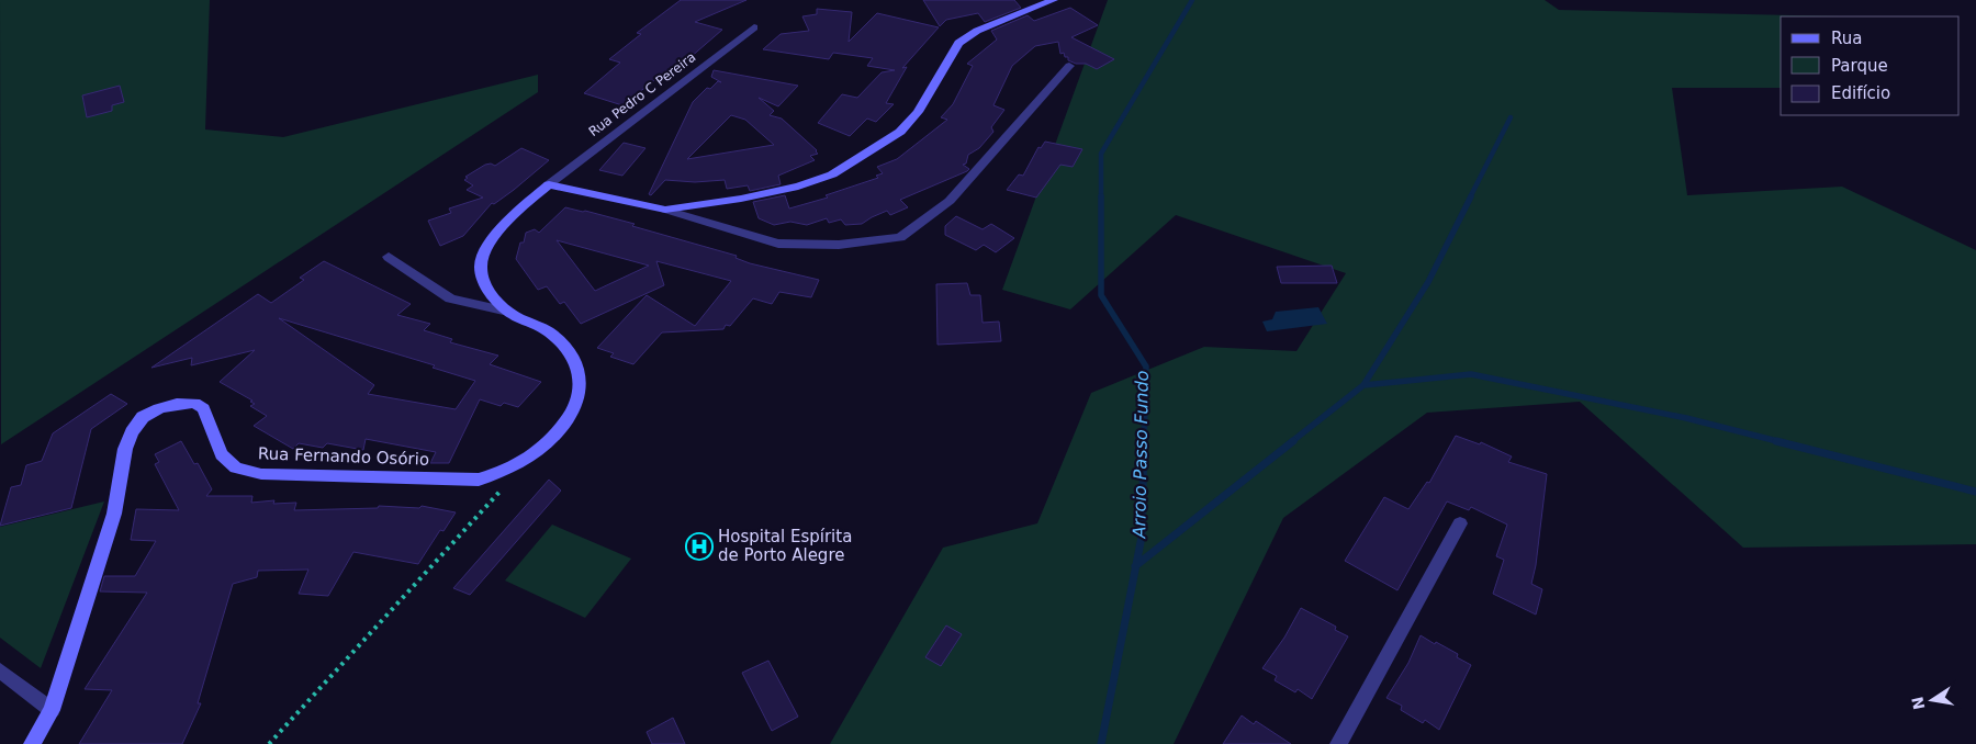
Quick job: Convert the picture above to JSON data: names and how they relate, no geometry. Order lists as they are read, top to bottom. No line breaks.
{"streets":{"street":["Rua Pedro C Pereira","Rua Fernando Osório"]},"crossings":[["Rua Pedro C Pereira","Rua Fernando Osório"]],"water":["Arroio Passo Fundo"],"places":{"hospital":["Hospital Espírita de Porto Alegre"]},"legend":["Rua","Parque","Edifício"],"north":"left"}
